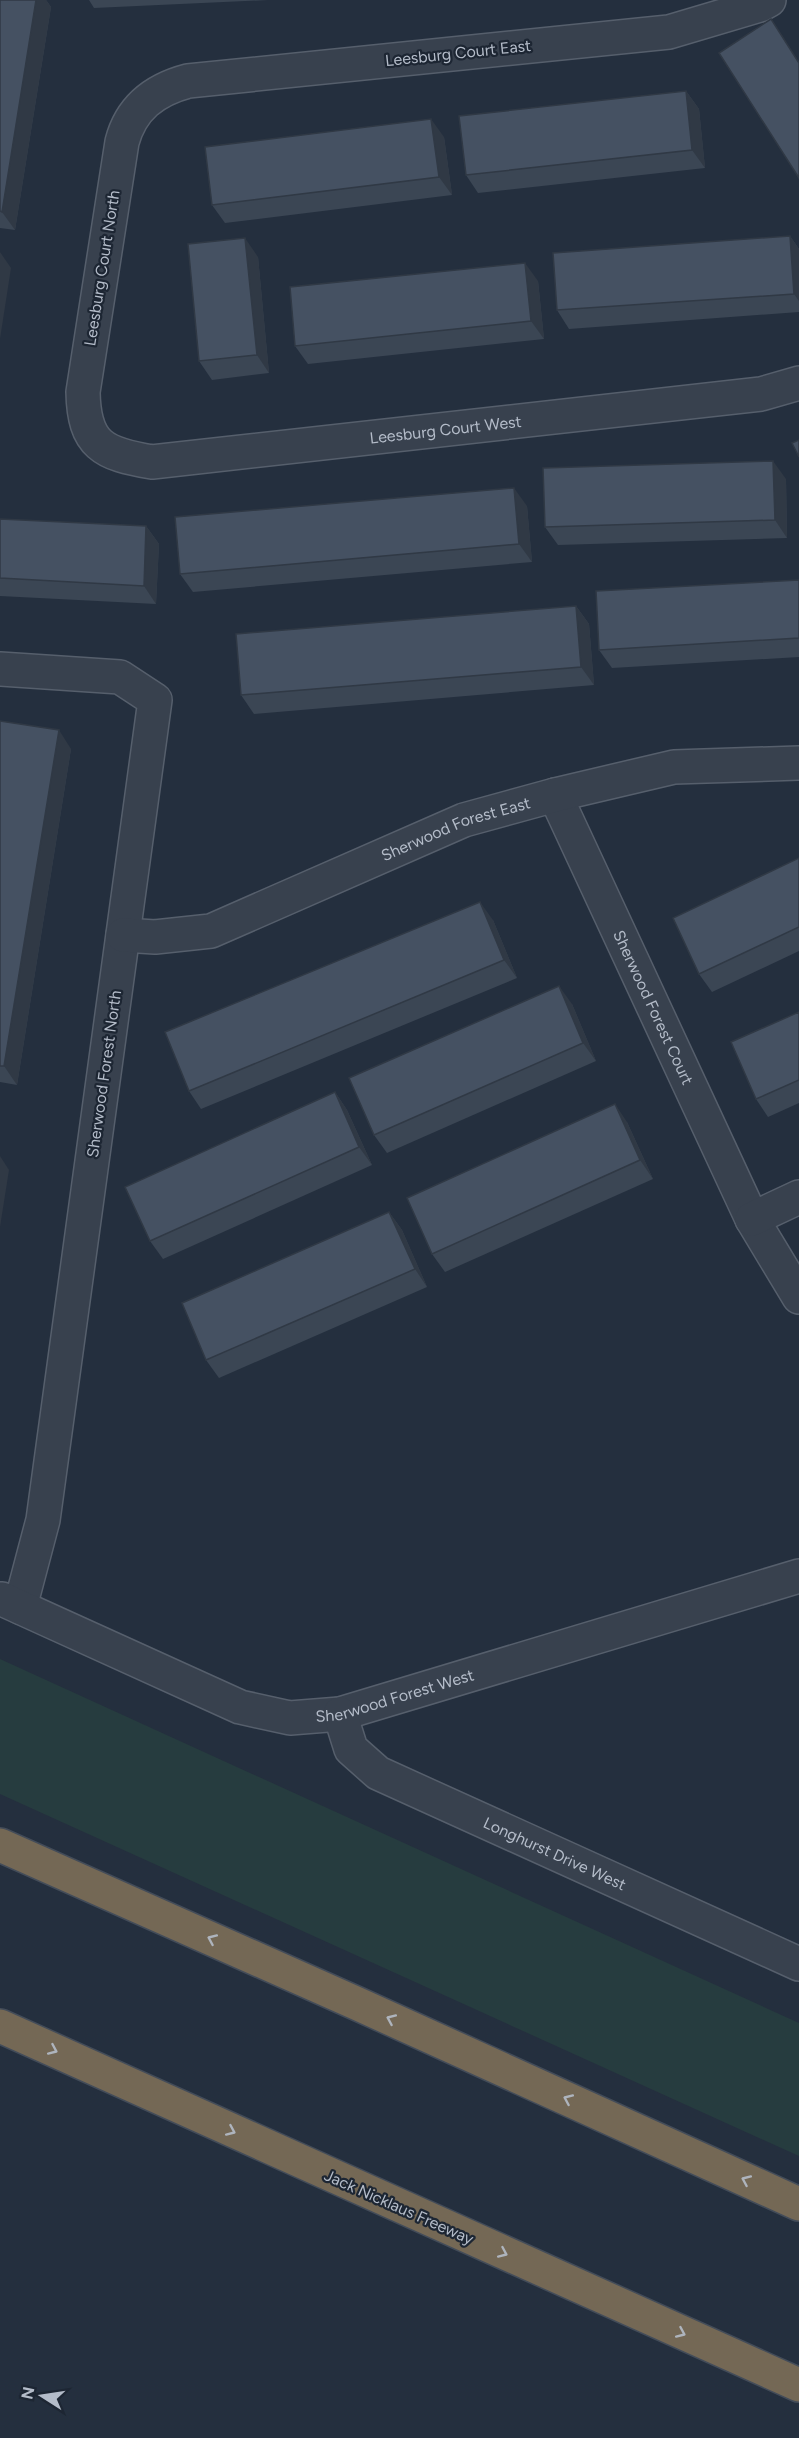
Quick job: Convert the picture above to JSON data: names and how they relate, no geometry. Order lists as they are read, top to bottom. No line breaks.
{"streets":{"highway":["Jack Nicklaus Freeway"],"street":["Leesburg Court East","Leesburg Court North","Leesburg Court West","Sherwood Forest East","Sherwood Forest Court","Sherwood Forest North","Sherwood Forest West","Longhurst Drive West"]},"crossings":[["Leesburg Court East","Leesburg Court North"],["Leesburg Court North","Leesburg Court West"],["Sherwood Forest East","Sherwood Forest Court"],["Sherwood Forest East","Sherwood Forest North"],["Sherwood Forest North","Sherwood Forest West"],["Sherwood Forest West","Longhurst Drive West"]],"north":"left"}
